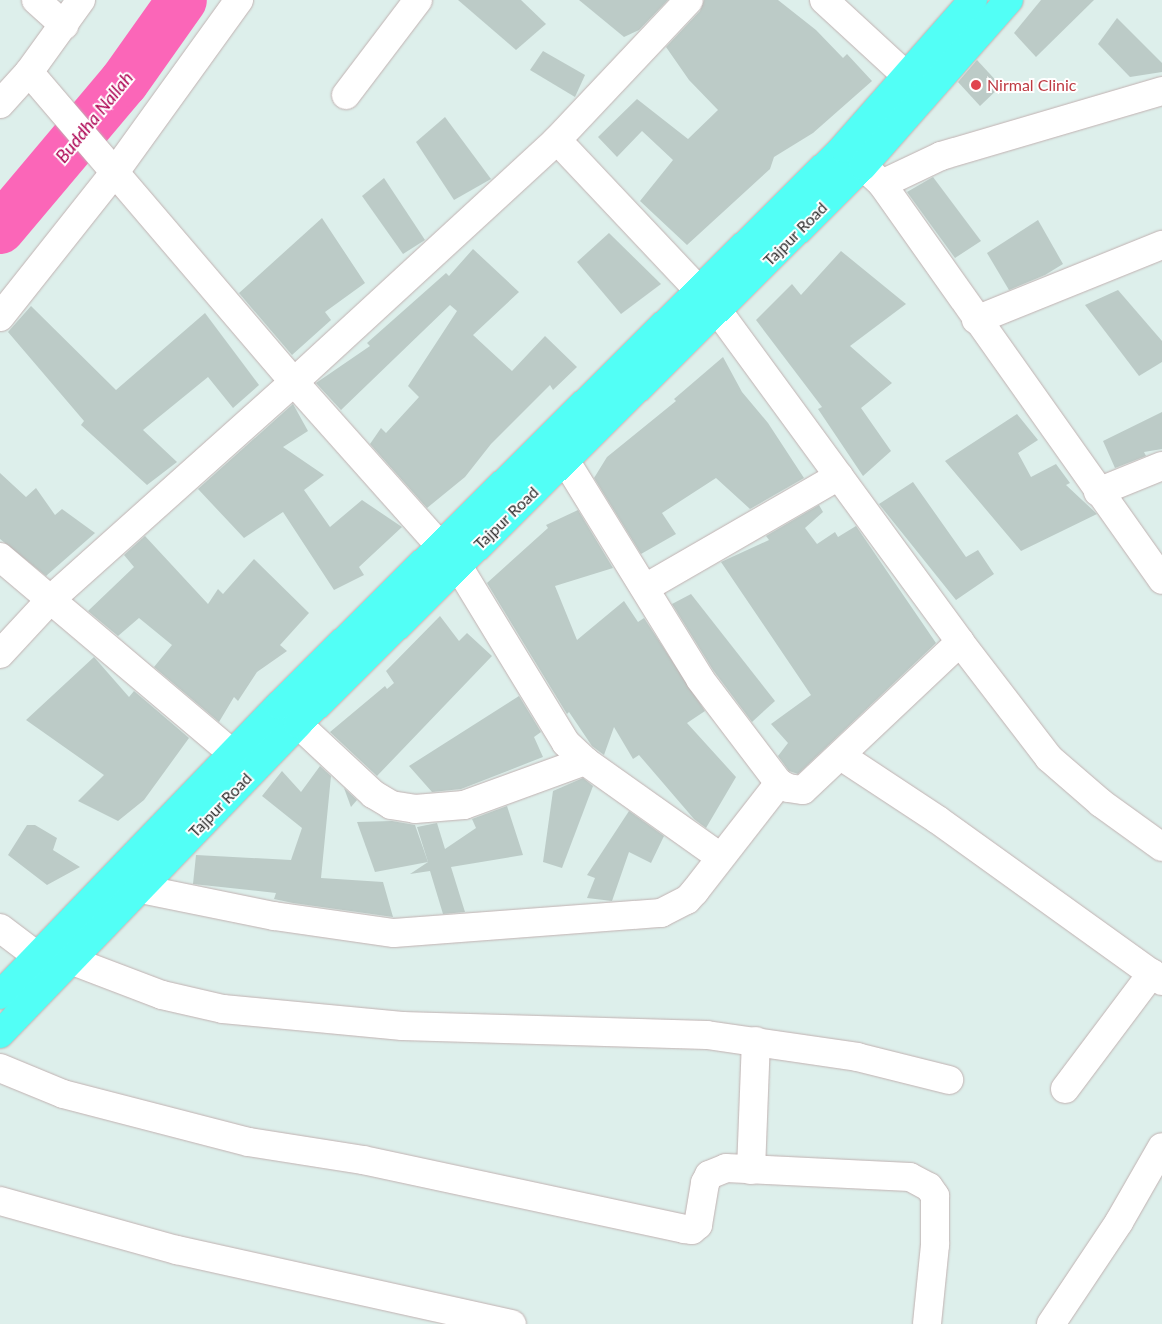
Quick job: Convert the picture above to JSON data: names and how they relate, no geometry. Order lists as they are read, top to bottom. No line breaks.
{"streets":{"main road":["Tajpur Road"]},"water":["Buddha Nallah"],"places":["Nirmal Clinic"]}
